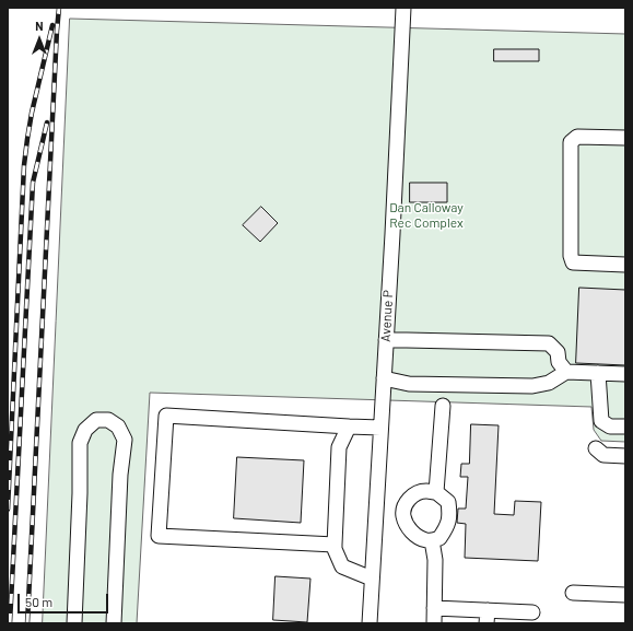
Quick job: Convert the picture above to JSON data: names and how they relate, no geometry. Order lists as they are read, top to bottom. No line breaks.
{"streets":{"street":["Avenue P"]},"parks":["Dan Calloway Rec Complex"],"scale_bar":"50 m","north":"top"}
